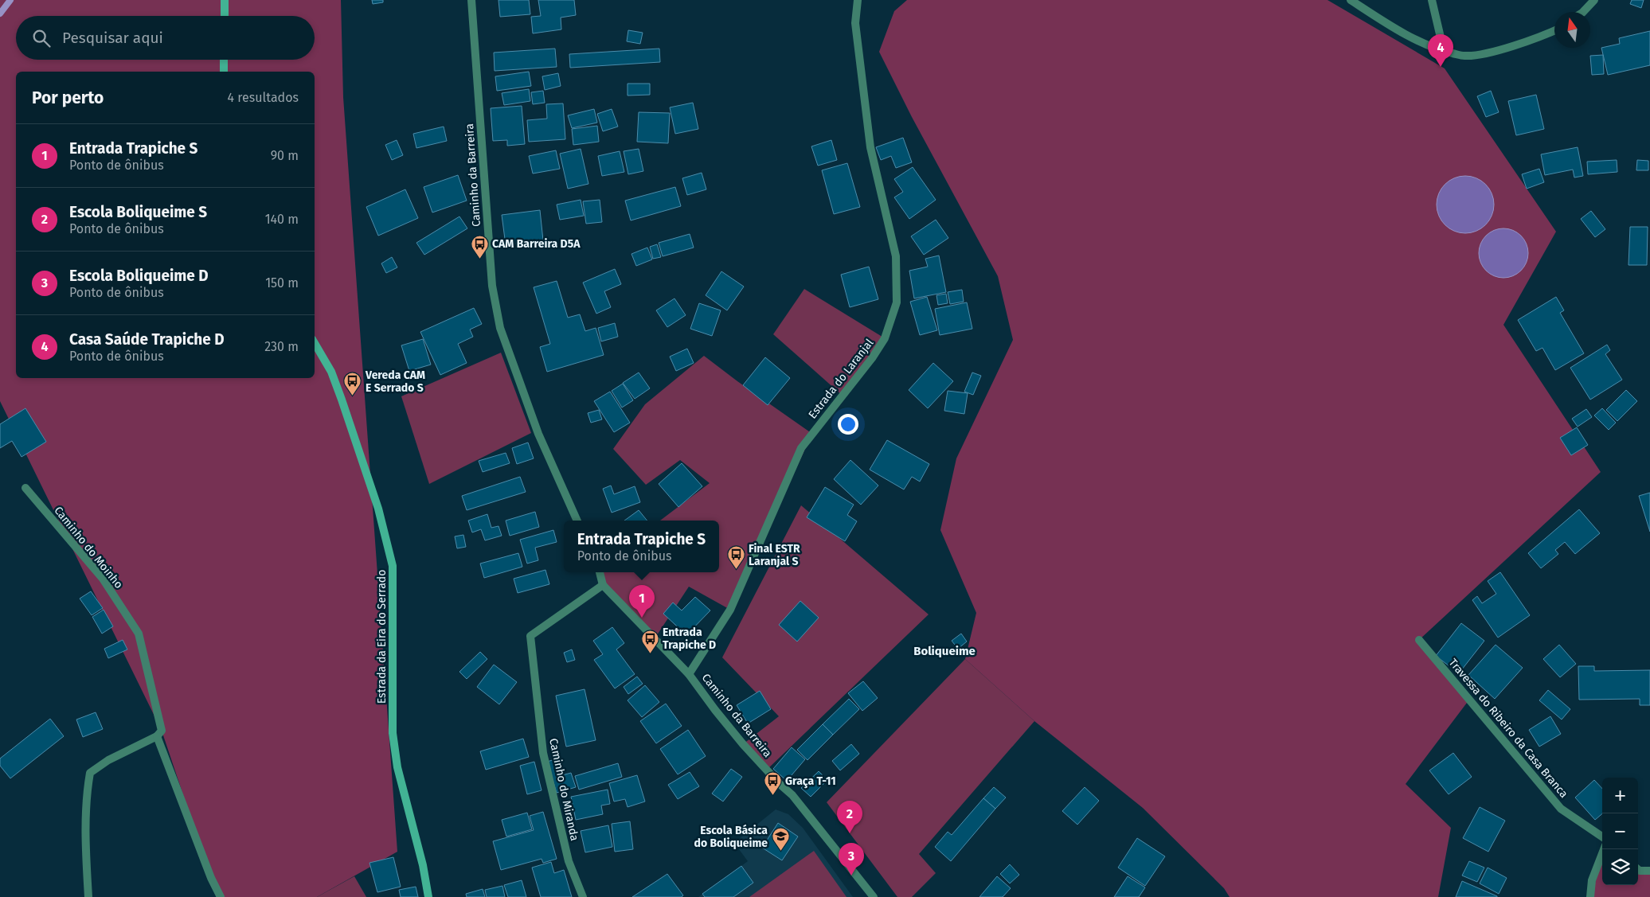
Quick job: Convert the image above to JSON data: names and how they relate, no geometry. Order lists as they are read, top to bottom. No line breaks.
{"streets":{"main road":["Estrada da Eira do Serrado"],"street":["Caminho da Barreira","Estrada do Laranjal","Caminho do Moinho","Travessa do Ribeiro da Casa Branca","Caminho do Miranda"]},"crossings":[["Caminho da Barreira","Estrada do Laranjal"],["Caminho da Barreira","Caminho do Miranda"]],"districts":["Boliqueime"],"places":{"bus stop":["CAM Barreira D5A","Vereda CAM E Serrado S","Final ESTR Laranjal S","Entrada Trapiche D","Graça T-11"],"school or university":["Escola Básica do Boliqueime"]},"north":"top","page":{"search":"Pesquisar aqui","pins":["4","1","2","3"],"heading":["Por perto","4 resultados"],"list":[{"mark":"1","name":"Entrada Trapiche S","note":"Ponto de ônibus","value":"90 m"},{"mark":"2","name":"Escola Boliqueime S","note":"Ponto de ônibus","value":"140 m"},{"mark":"3","name":"Escola Boliqueime D","note":"Ponto de ônibus","value":"150 m"},{"mark":"4","name":"Casa Saúde Trapiche D","note":"Ponto de ônibus","value":"230 m"}],"popup":["Entrada Trapiche S","Ponto de ônibus"],"map_buttons":["+","−"]}}
